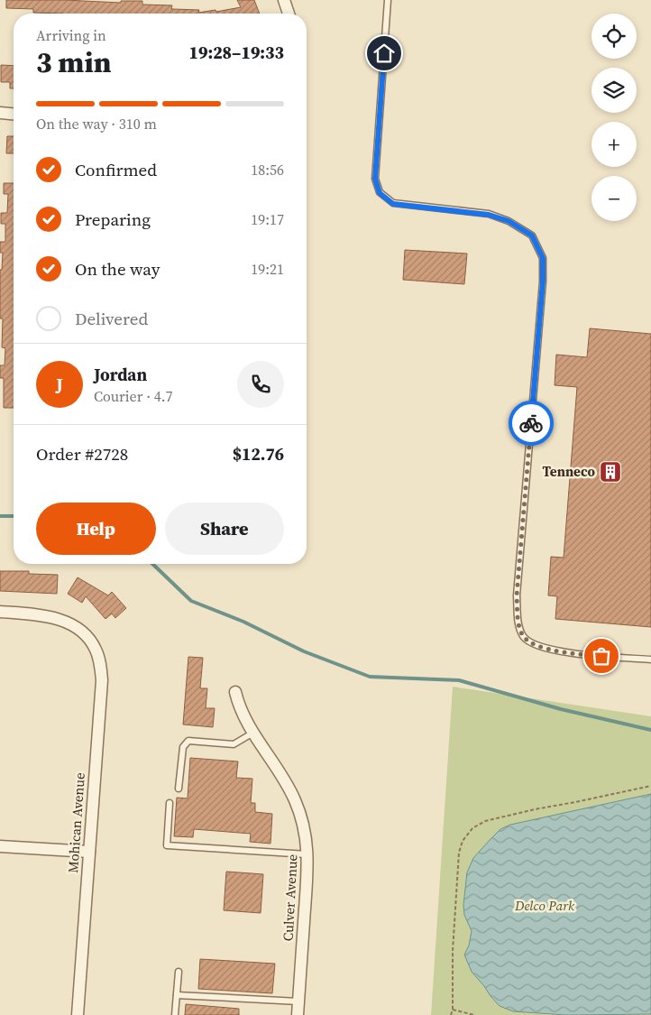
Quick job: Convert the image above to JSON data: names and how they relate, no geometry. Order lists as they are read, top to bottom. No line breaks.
{"streets":{"street":["Mohican Avenue","Culver Avenue"]},"parks":["Delco Park"],"places":{"building":["Tenneco"]},"page":{"map_buttons":["+","−"],"heading":["3 min","Arriving in","19:28–19:33"],"panel":["Jordan","Courier · 4.7","Order #2728","$12.76"],"bar":"On the way · 310 m","list":[["Confirmed","18:56"],["Preparing","19:17"],["On the way","19:21"],"Delivered"],"round":"J","buttons":["Help","Share"]}}
